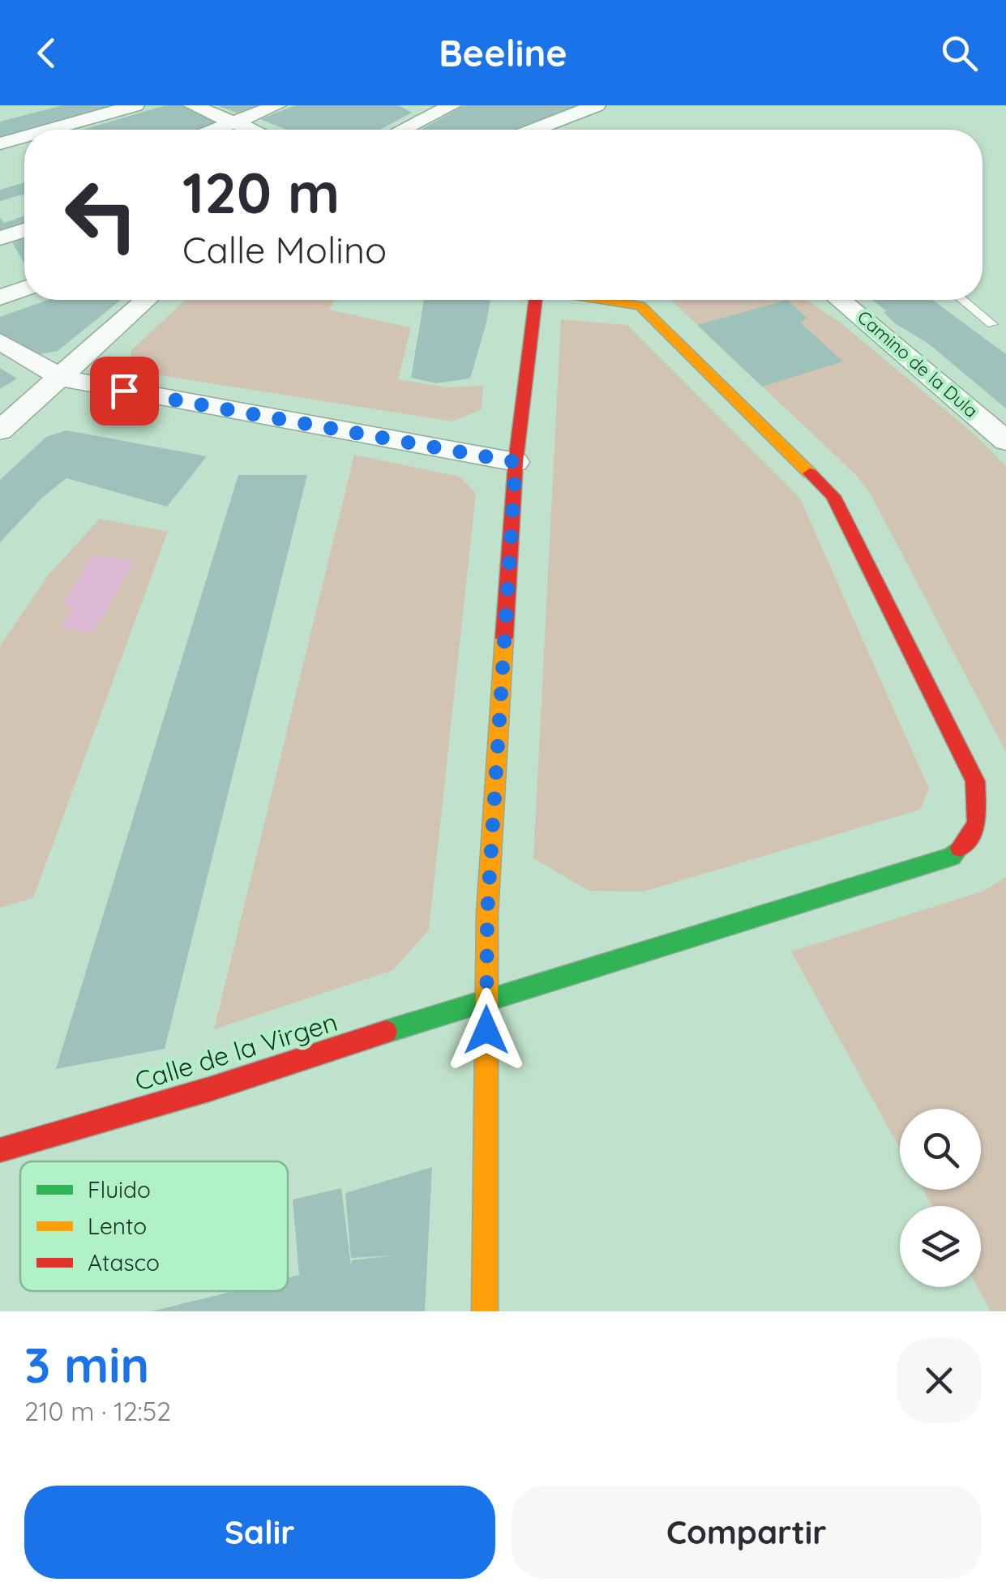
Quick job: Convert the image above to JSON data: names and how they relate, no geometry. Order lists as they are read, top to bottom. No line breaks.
{"streets":{"street":["Camino de la Dula","Calle de la Virgen"]},"legend":["Fluido","Lento","Atasco"],"page":{"header":"Beeline","turn":["120 m","Calle Molino"],"heading":["3 min","210 m · 12:52"],"buttons":["Salir","Compartir"]}}
